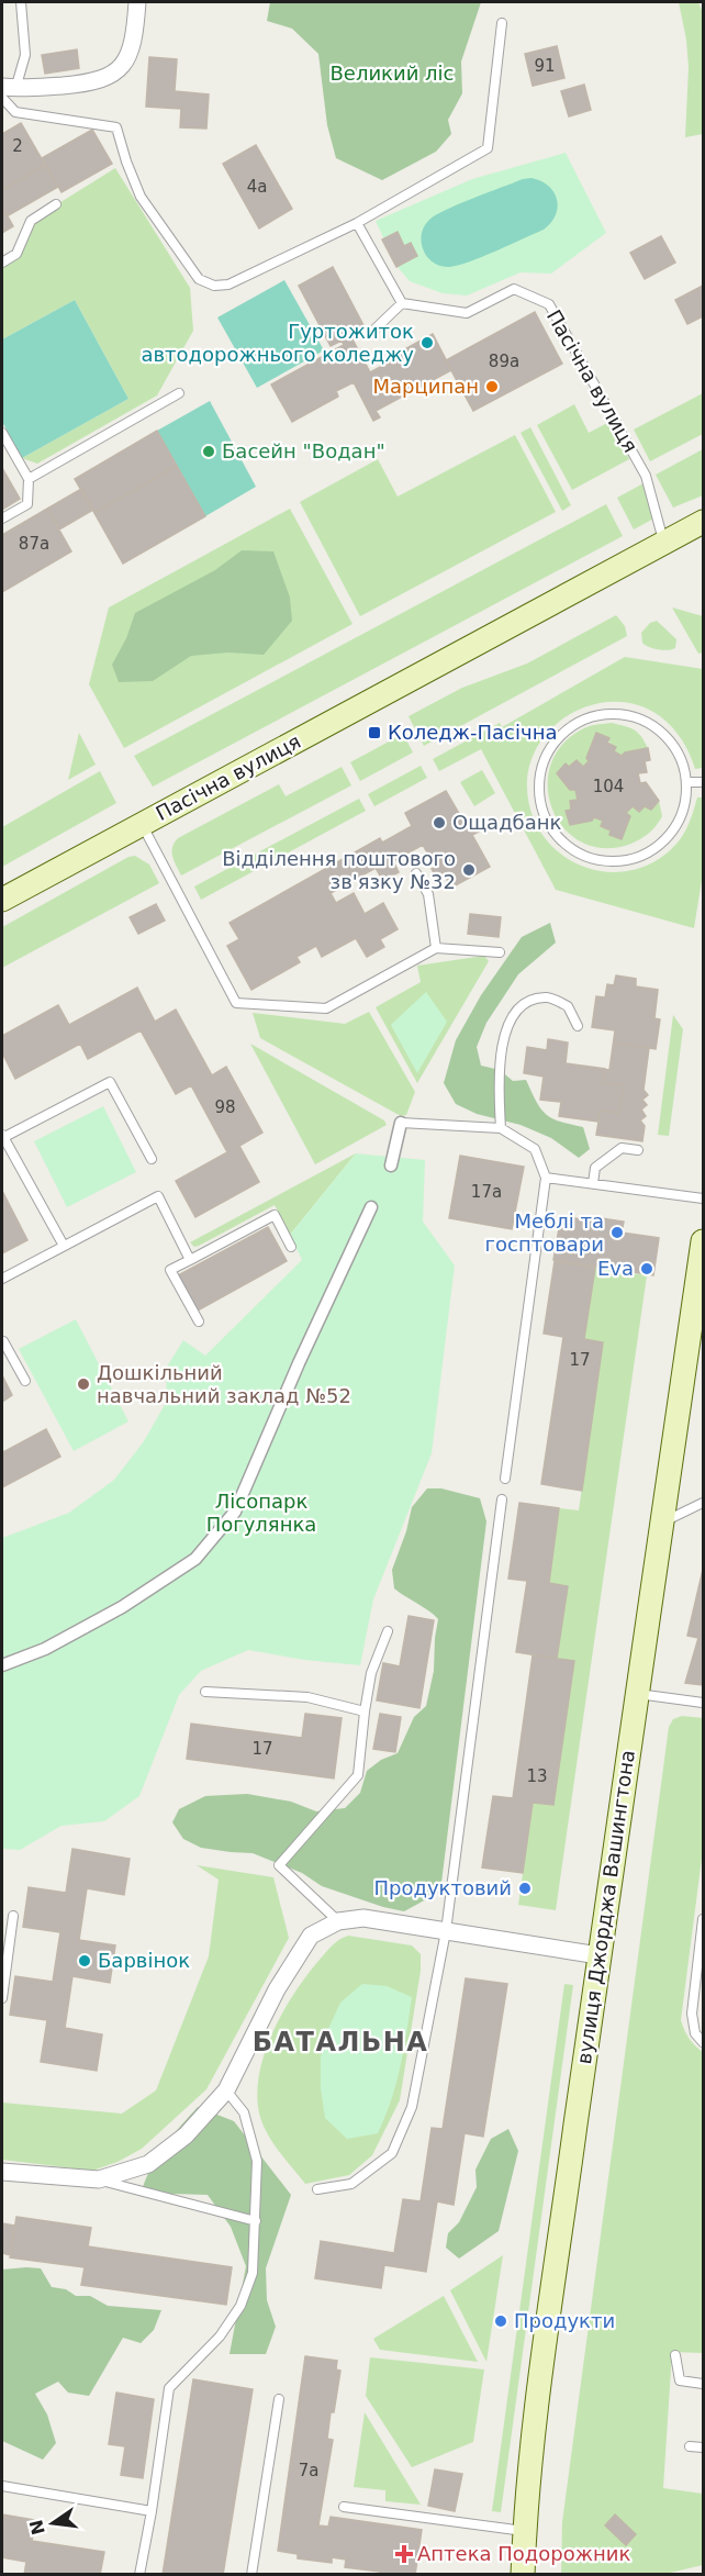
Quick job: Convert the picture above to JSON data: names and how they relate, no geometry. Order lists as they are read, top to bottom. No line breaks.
{"streets":{"main road":["Пасічна вулиця","вулиця Джорджа Вашингтона"]},"districts":["БАТАЛЬНА"],"parks":["Великий ліс","Лісопарк Погулянка"],"places":{"other":["Гуртожиток автодорожнього коледжу","Марципан","Басейн \"Водан\"","Ощадбанк","Відділення поштового зв'язку №32","Меблі та госптовари","Eva","Дошкільний навчальний заклад №52","Продуктовий","Барвінок","Продукти"],"transit":["Коледж-Пасічна"],"health":["Аптека Подорожник"]},"house_numbers":["91","2","4а","89а","87а","104","98","17а","17","17","13","7а"],"north":"left"}
